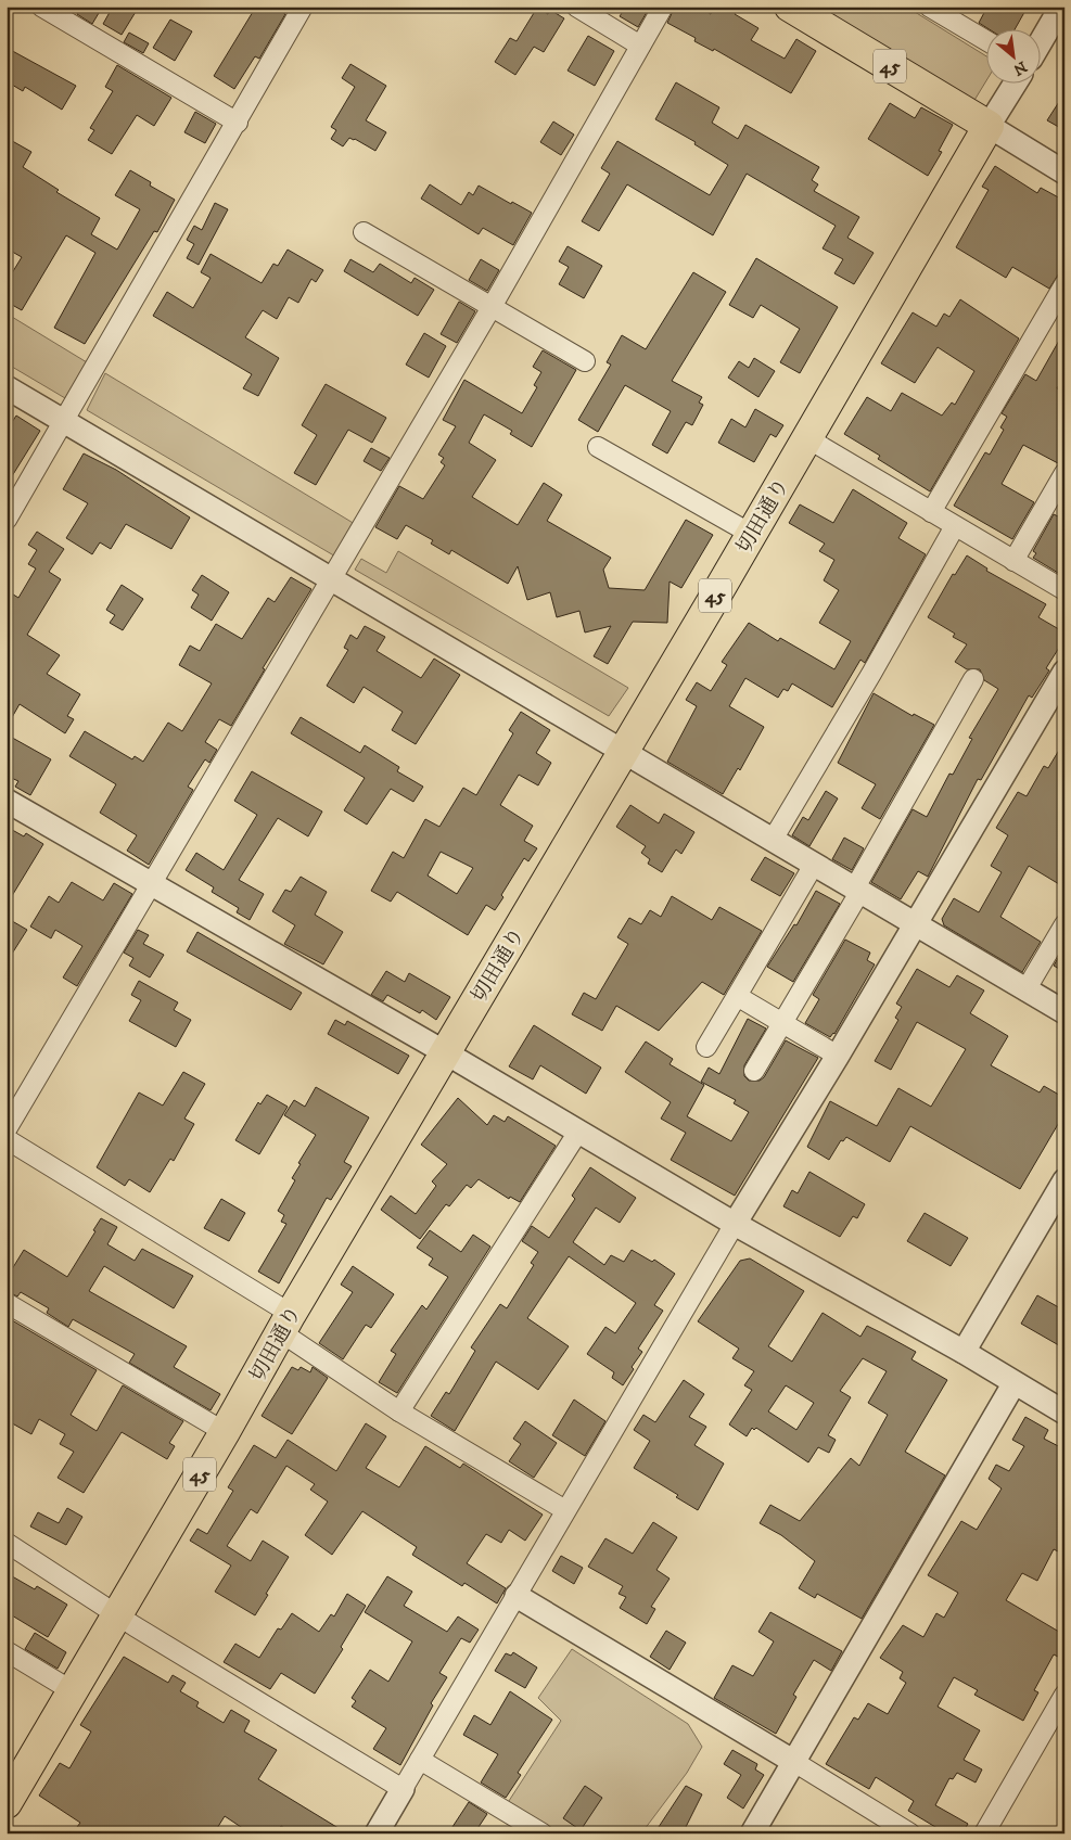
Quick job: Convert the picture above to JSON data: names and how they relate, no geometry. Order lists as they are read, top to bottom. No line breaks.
{"streets":{"main road":["45","切田通り"]},"crossings":[["45","切田通り"]],"north":"bottom right"}
